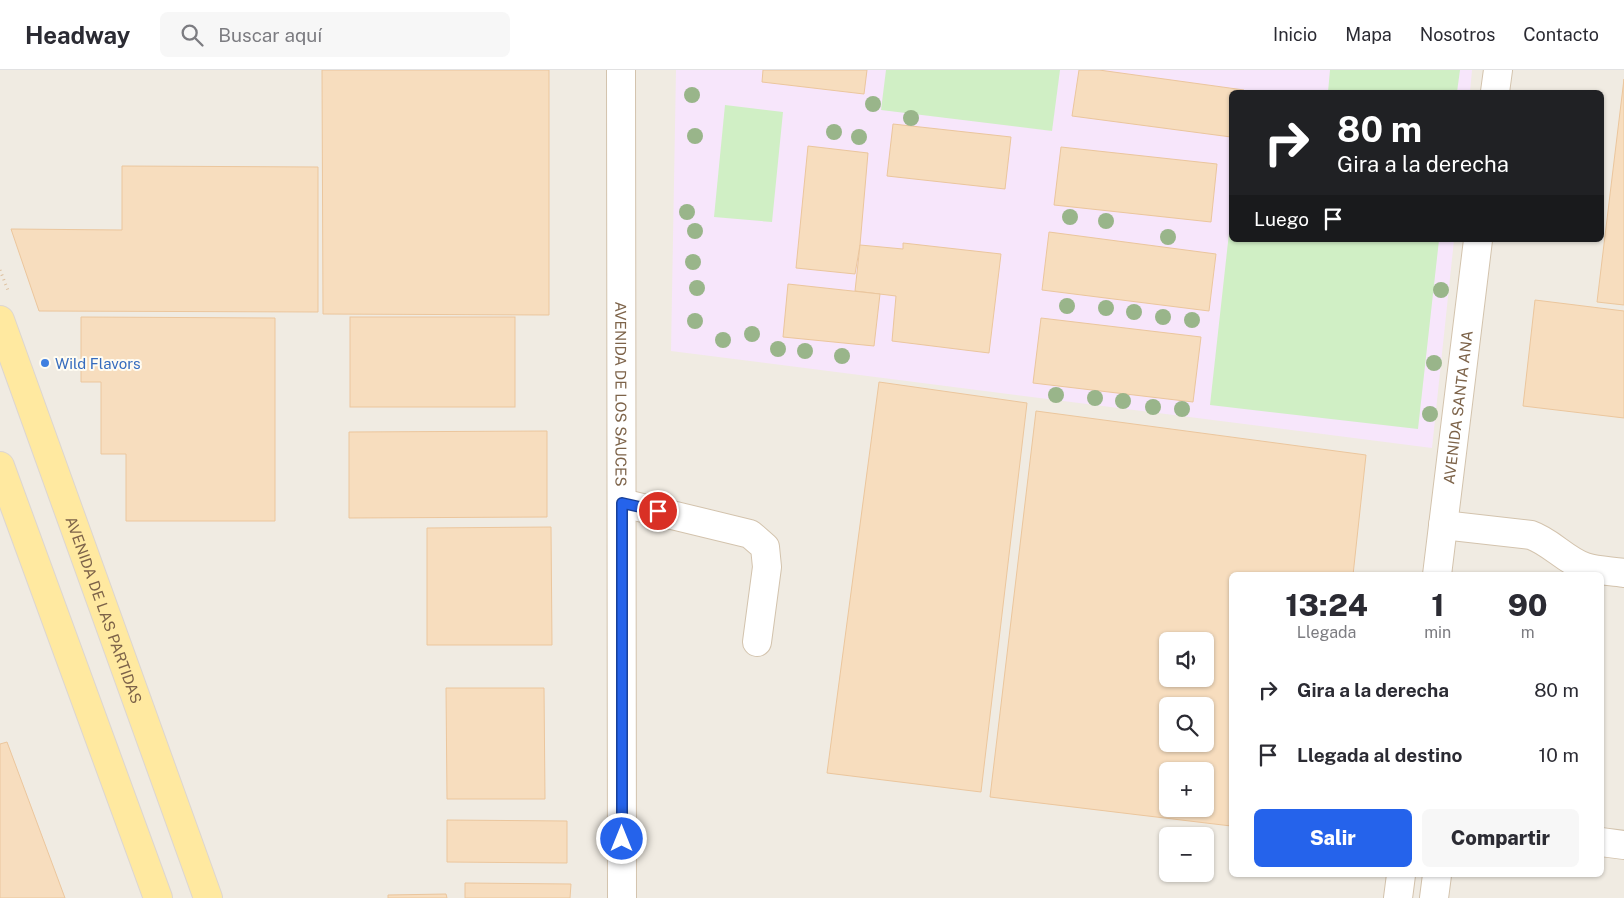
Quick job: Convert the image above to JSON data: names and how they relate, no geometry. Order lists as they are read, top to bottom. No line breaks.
{"streets":{"main road":["AVENIDA DE LAS PARTIDAS"],"street":["AVENIDA DE LOS SAUCES","AVENIDA SANTA ANA"]},"places":["Wild Flavors"],"page":{"header":"Headway","search":"Buscar aquí","nav":["Inicio","Mapa","Nosotros","Contacto"],"turn":["80 m","Gira a la derecha"],"then":"Luego","eta":["13:24","Llegada","1","min","90","m"],"map_buttons":["+","−"],"list":[{"name":"Gira a la derecha","value":"80 m"},{"name":"Llegada al destino","value":"10 m"}],"buttons":["Salir","Compartir"]}}
